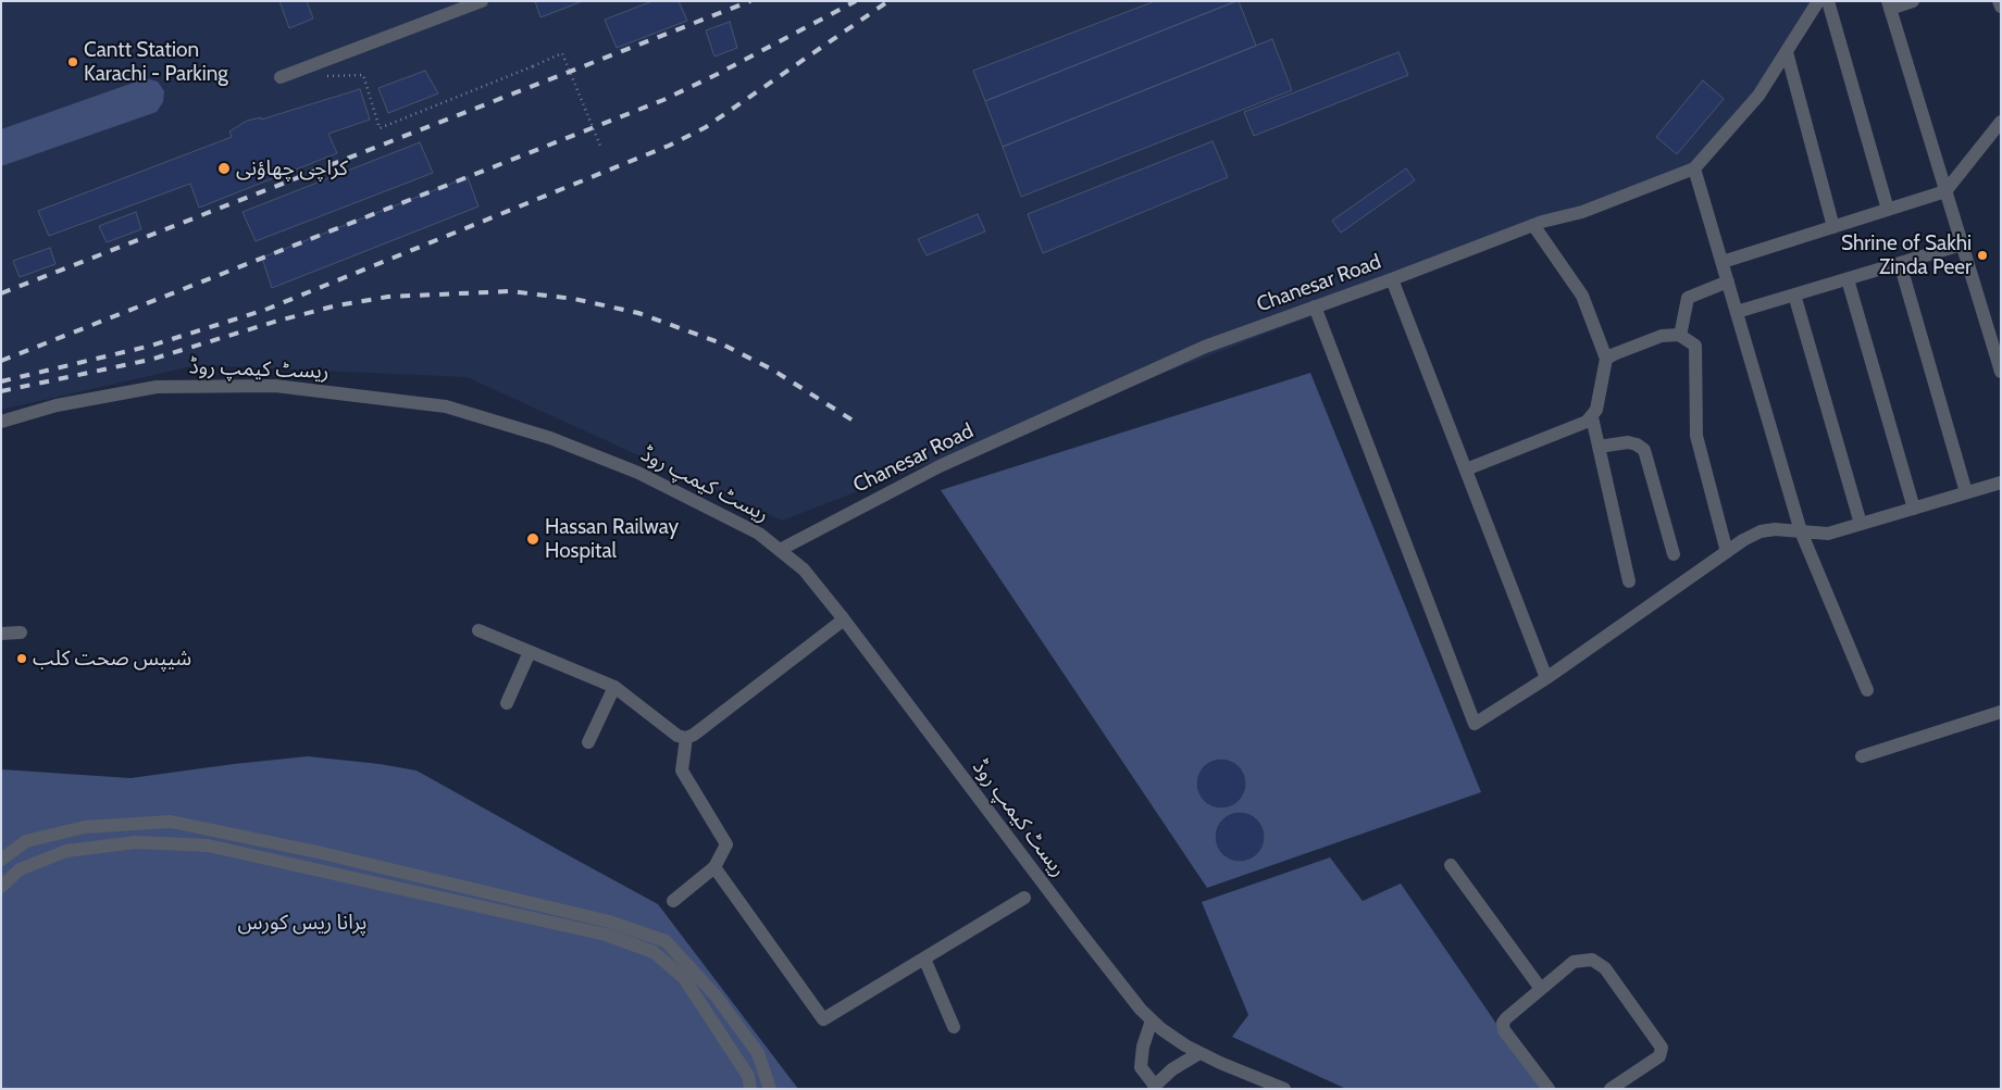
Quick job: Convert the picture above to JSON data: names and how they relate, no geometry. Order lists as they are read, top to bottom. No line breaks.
{"streets":{"street":["Chanesar Road","ریسٹ کیمپ روڈ"]},"crossings":[["Chanesar Road","ریسٹ کیمپ روڈ"]],"parks":["پرانا ریس کورس"],"places":["Cantt Station Karachi - Parking","کراچی چھاؤنی","Shrine of Sakhi Zinda Peer","Hassan Railway Hospital","شیپس صحت کلب"]}
